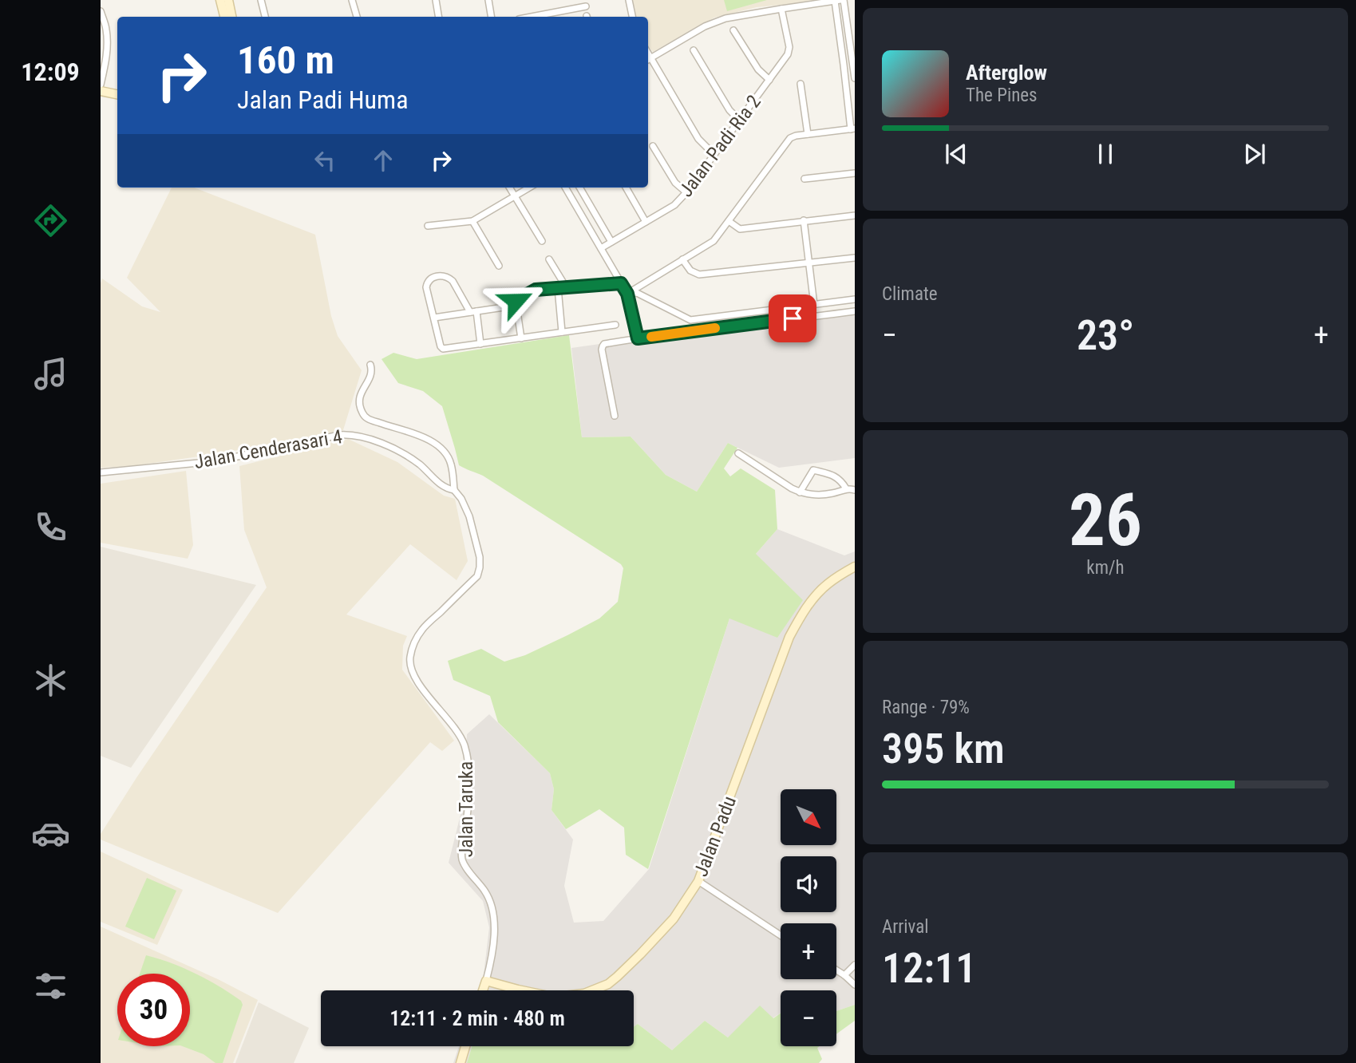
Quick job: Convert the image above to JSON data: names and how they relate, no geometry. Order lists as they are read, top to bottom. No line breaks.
{"streets":{"street":["Jalan Padi Ria 2","Jalan Cenderasari 4","Jalan Taruka","Jalan Padu"]},"crossings":[["Jalan Cenderasari 4","Jalan Taruka"],["Jalan Taruka","Jalan Padu"]],"north":"bottom right","page":{"tabs":"12:09","turn":["160 m","Jalan Padi Huma"],"song":["Afterglow","The Pines"],"tile":["Climate",["26","km/h"],["Range · 79%","395 km"],["Arrival","12:11"]],"heat":["−","23°","+"],"map_buttons":["+","−"],"limit":"30","trip":"12:11 · 2 min · 480 m"}}
